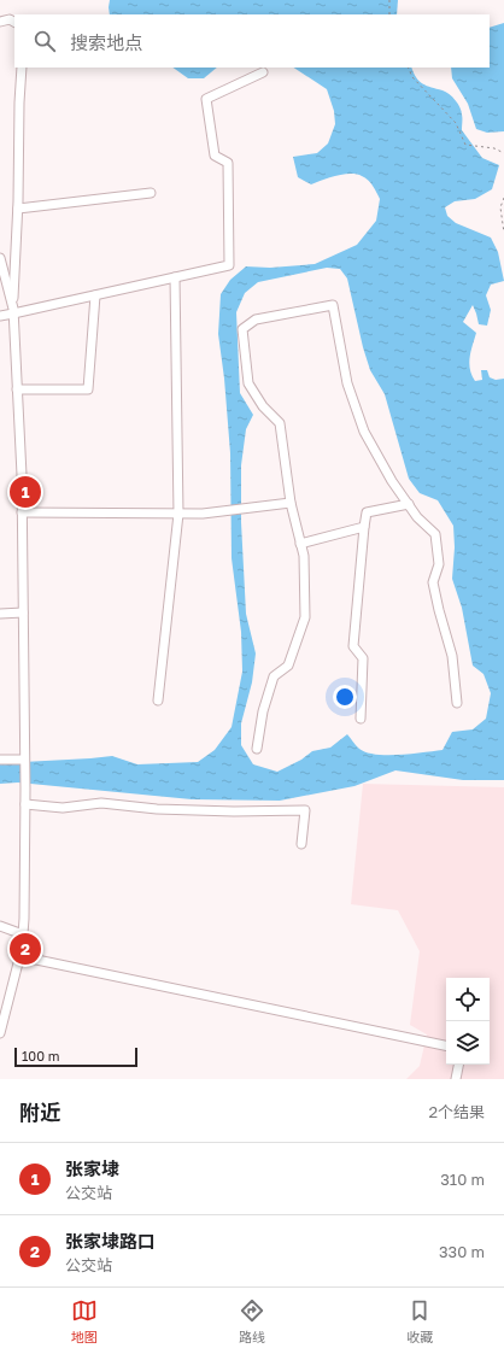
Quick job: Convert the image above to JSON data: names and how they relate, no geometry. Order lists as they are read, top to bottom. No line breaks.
{"scale_bar":"100 m","page":{"search":"搜索地点","pins":["1","2"],"scale":"100 m","heading":["附近","2个结果"],"list":[{"mark":"1","name":"张家埭","note":"公交站","value":"310 m"},{"mark":"2","name":"张家埭路口","note":"公交站","value":"330 m"}],"nav":["地图","路线","收藏"]}}
